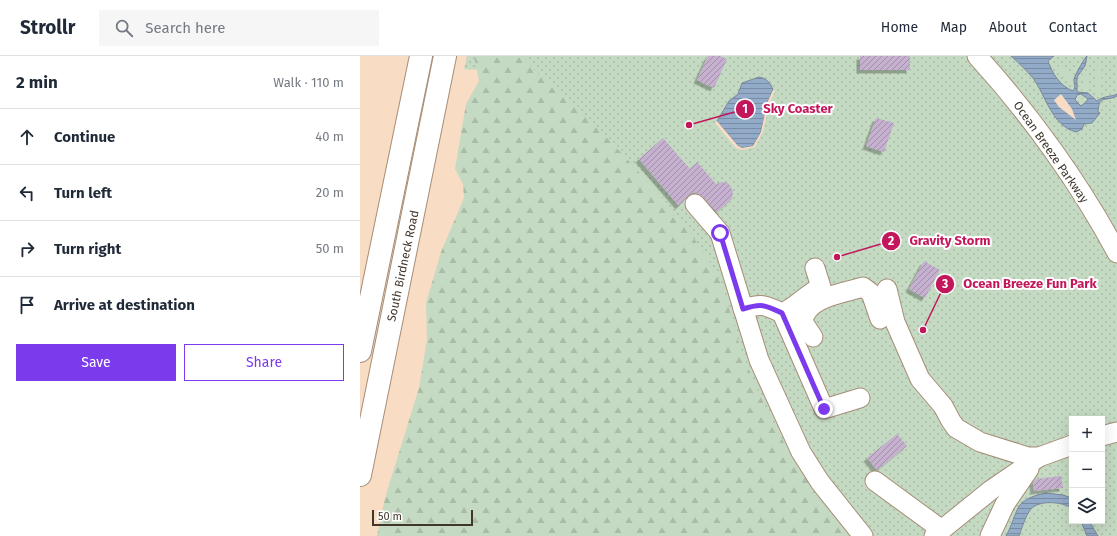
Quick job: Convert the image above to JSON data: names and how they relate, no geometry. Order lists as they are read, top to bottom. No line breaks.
{"streets":{"main road":["South Birdneck Road"],"street":["Ocean Breeze Parkway"]},"places":["Sky Coaster","Gravity Storm","Ocean Breeze Fun Park"],"scale_bar":"50 m","page":{"header":"Strollr","search":"Search here","nav":["Home","Map","About","Contact"],"heading":["2 min","Walk · 110 m"],"list":[["Continue","40 m"],["Turn left","20 m"],["Turn right","50 m"],"Arrive at destination"],"buttons":["Save","Share"],"map_buttons":["+","−"],"scale":"50 m"}}
